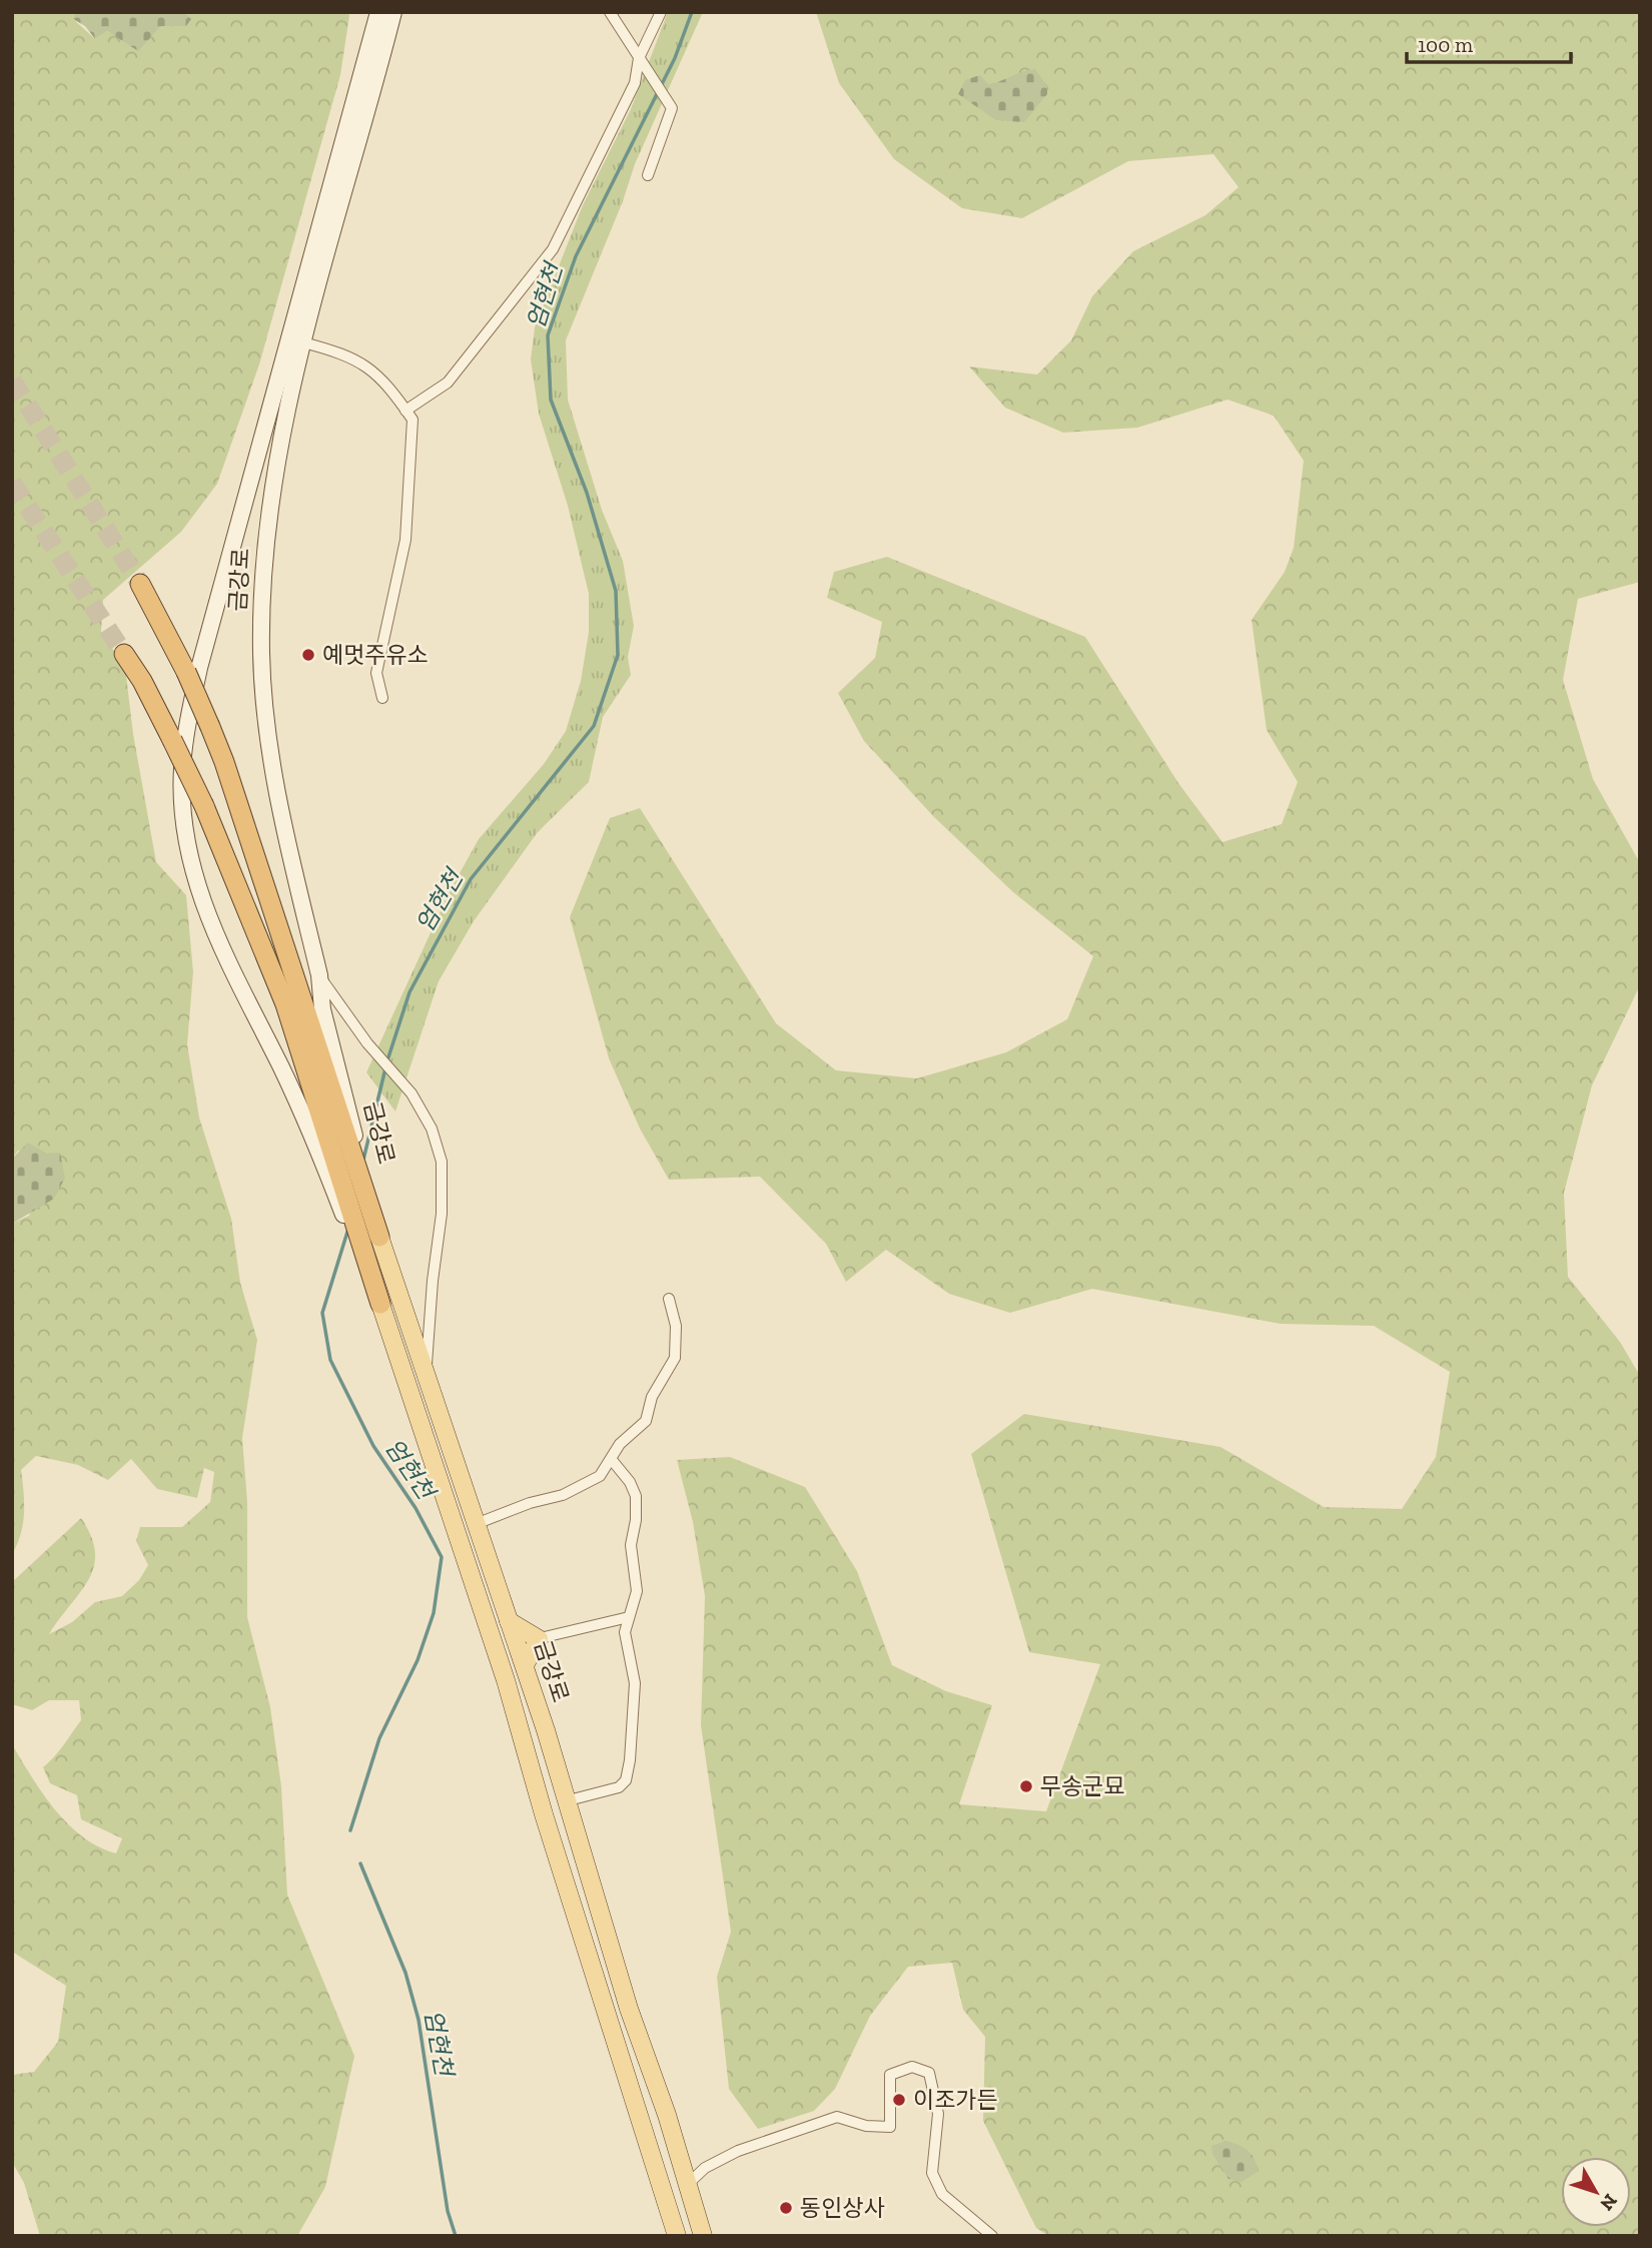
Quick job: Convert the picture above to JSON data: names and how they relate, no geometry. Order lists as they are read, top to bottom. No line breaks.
{"streets":{"main road":["금강로"]},"water":["엄현천"],"places":["예멋주유소","무송군묘","이조가든","동인상사"],"scale_bar":"100 m","north":"bottom right"}
